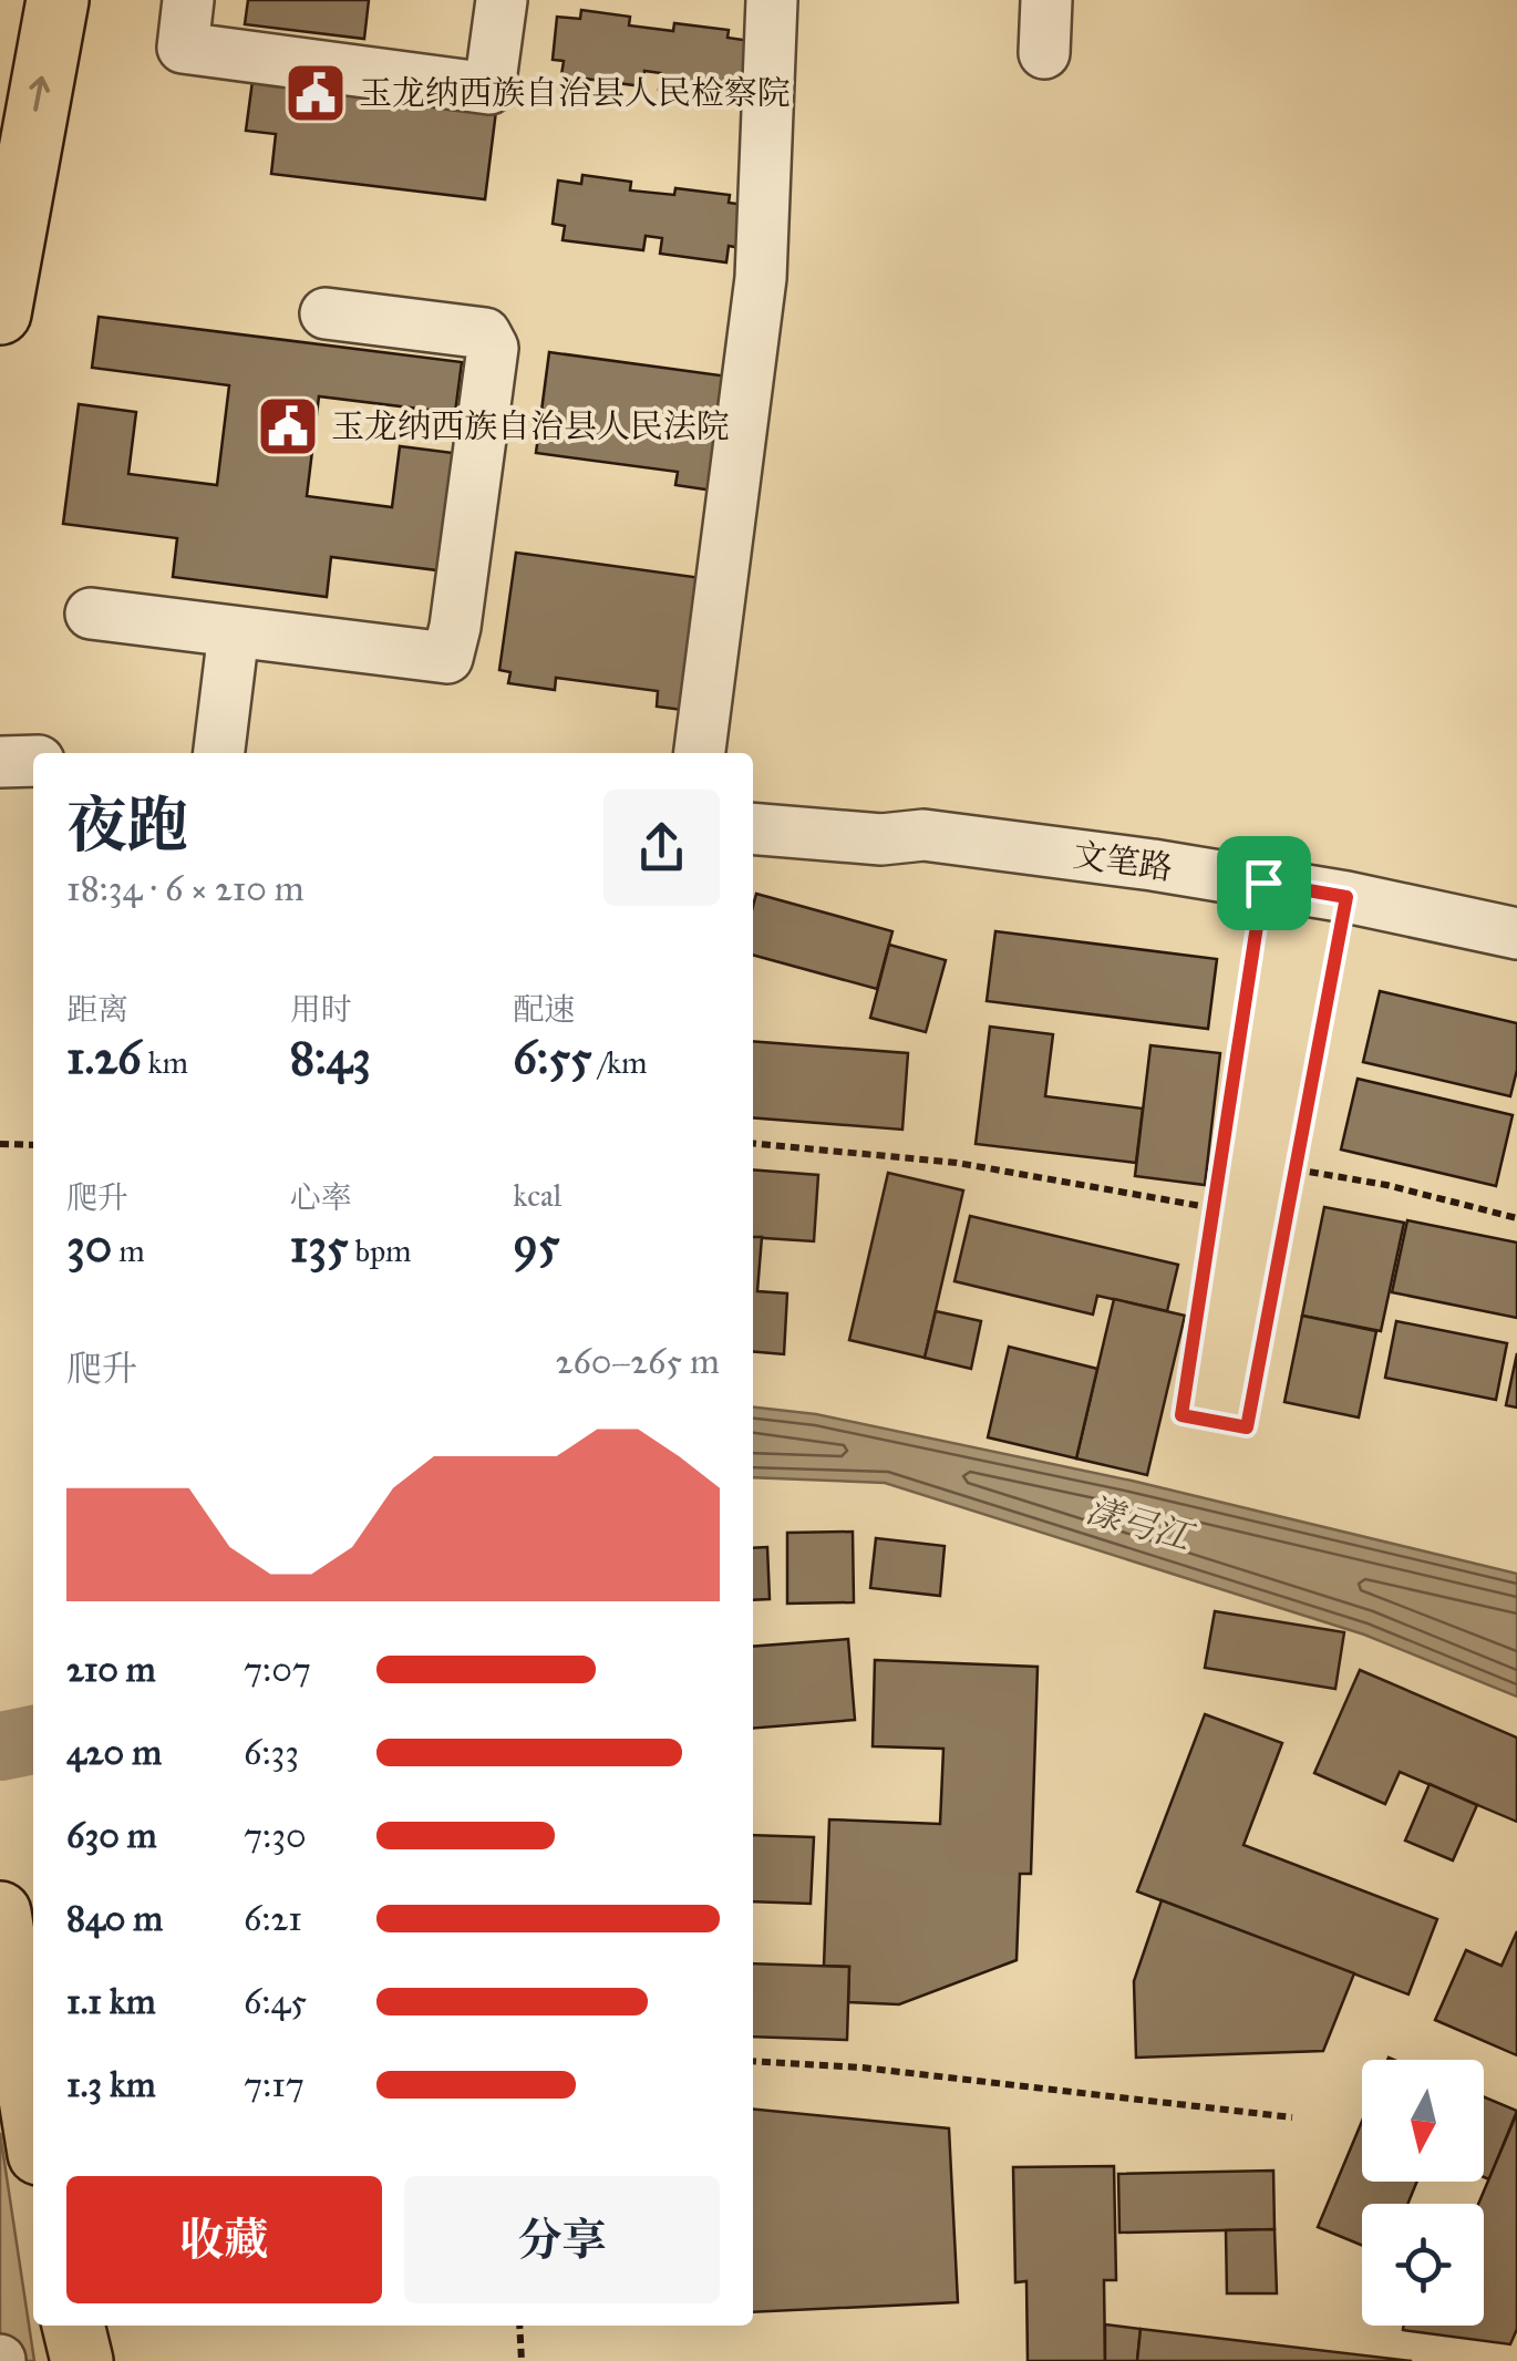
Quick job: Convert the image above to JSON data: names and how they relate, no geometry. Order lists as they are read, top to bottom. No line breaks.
{"streets":{"street":["文笔路"]},"water":["漾弓江"],"places":{"public building":["玉龙纳西族自治县人民检察院","玉龙纳西族自治县人民法院"]},"north":"bottom","page":{"heading":["夜跑","18:34 · 6 × 210 m"],"stats":[["距离","1.26 km"],["用时","8:43"],["配速","6:55 /km"],["爬升","30 m"],["心率","135 bpm"],["kcal","95"]],"chart":["爬升","260–265 m"],"list":[{"name":"210 m","note":"7:07"},{"name":"420 m","note":"6:33"},{"name":"630 m","note":"7:30"},{"name":"840 m","note":"6:21"},{"name":"1.1 km","note":"6:45"},{"name":"1.3 km","note":"7:17"}],"buttons":["收藏","分享"]}}
